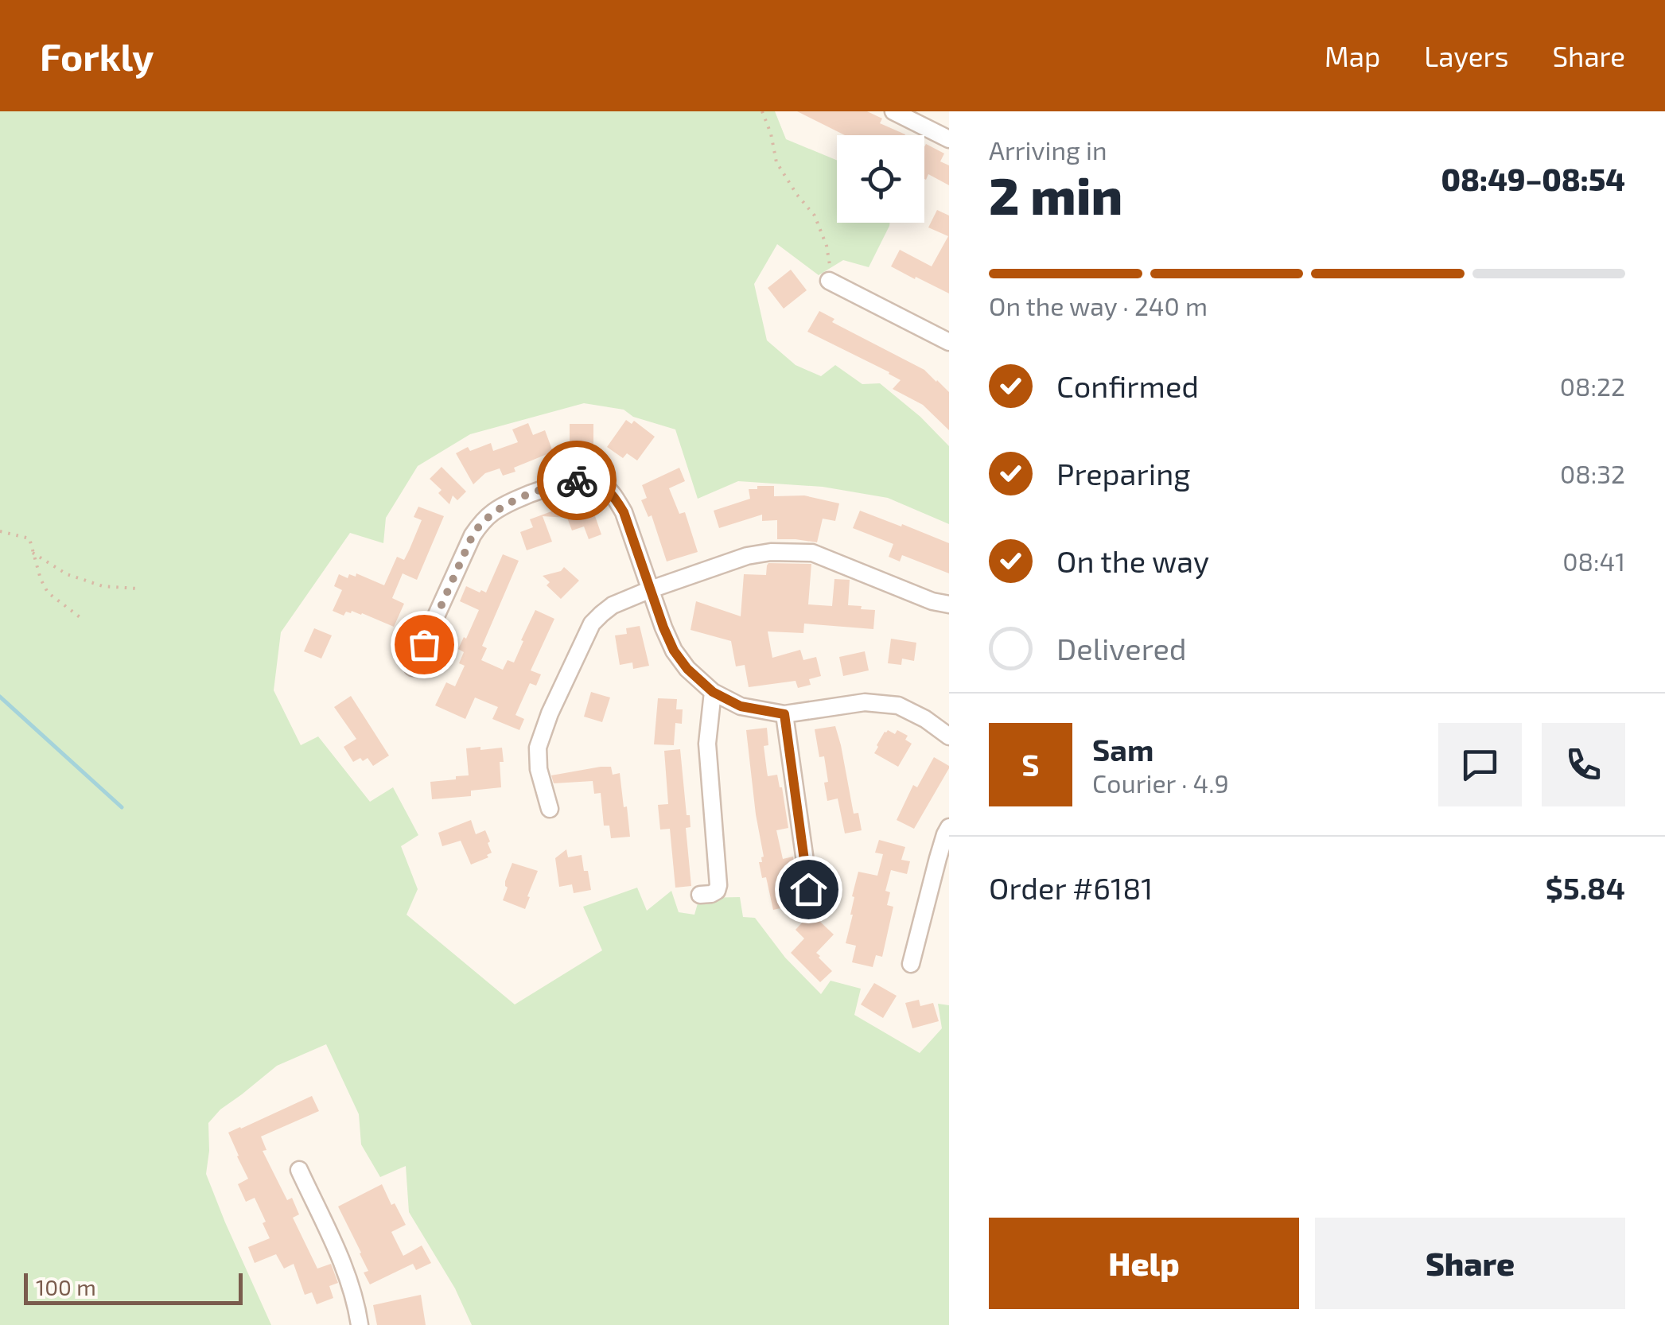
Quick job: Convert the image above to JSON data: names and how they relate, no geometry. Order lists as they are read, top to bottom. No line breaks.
{"scale_bar":"100 m","page":{"header":"Forkly","nav":["Map","Layers","Share"],"heading":["2 min","Arriving in","08:49–08:54"],"panel":["Sam","Courier · 4.9","Order #6181","$5.84"],"bar":"On the way · 240 m","list":[["Confirmed","08:22"],["Preparing","08:32"],["On the way","08:41"],"Delivered"],"round":"S","buttons":["Help","Share"],"scale":"100 m"}}
